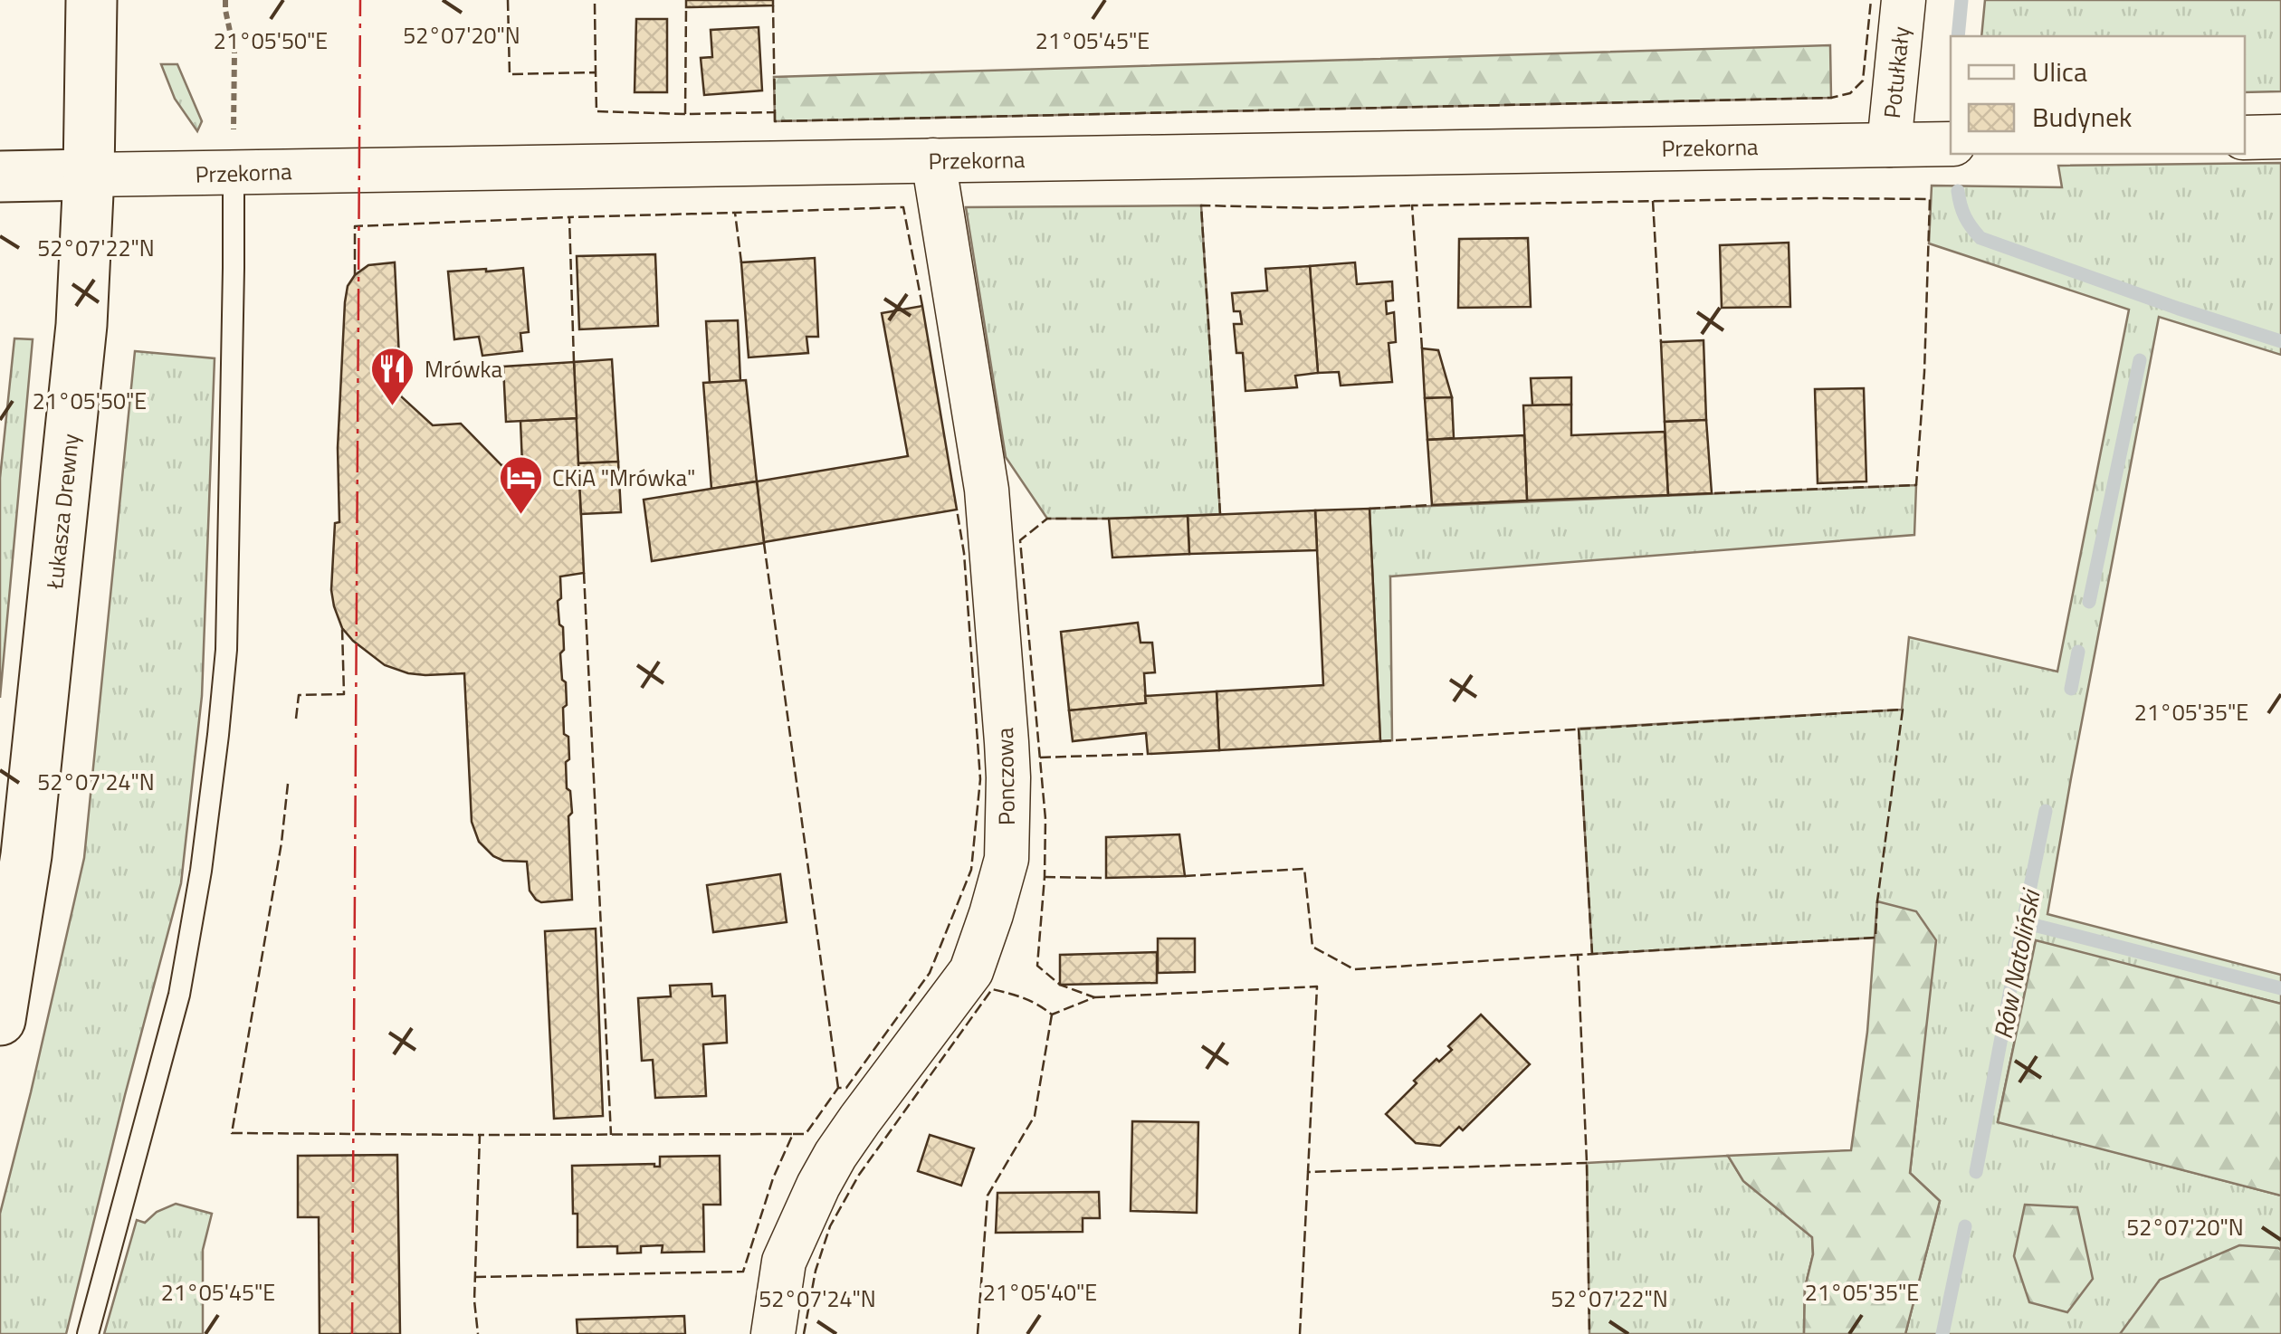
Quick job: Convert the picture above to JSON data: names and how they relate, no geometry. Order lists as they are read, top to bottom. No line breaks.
{"streets":{"main road":["Przekorna","Łukasza Drewny"],"street":["Potułkały","Ponczowa"]},"crossings":[["Potułkały","Przekorna"],["Przekorna","Łukasza Drewny"],["Przekorna","Ponczowa"]],"water":["Rów Natoliński"],"places":{"restaurant":["Mrówka"],"hotel":["CKiA \"Mrówka\""]},"legend":["Ulica","Budynek"],"coordinates":["52°07'20\"N","21°05'50\"E","21°05'45\"E","52°07'22\"N","21°05'35\"E","52°07'24\"N","21°05'40\"E"]}
